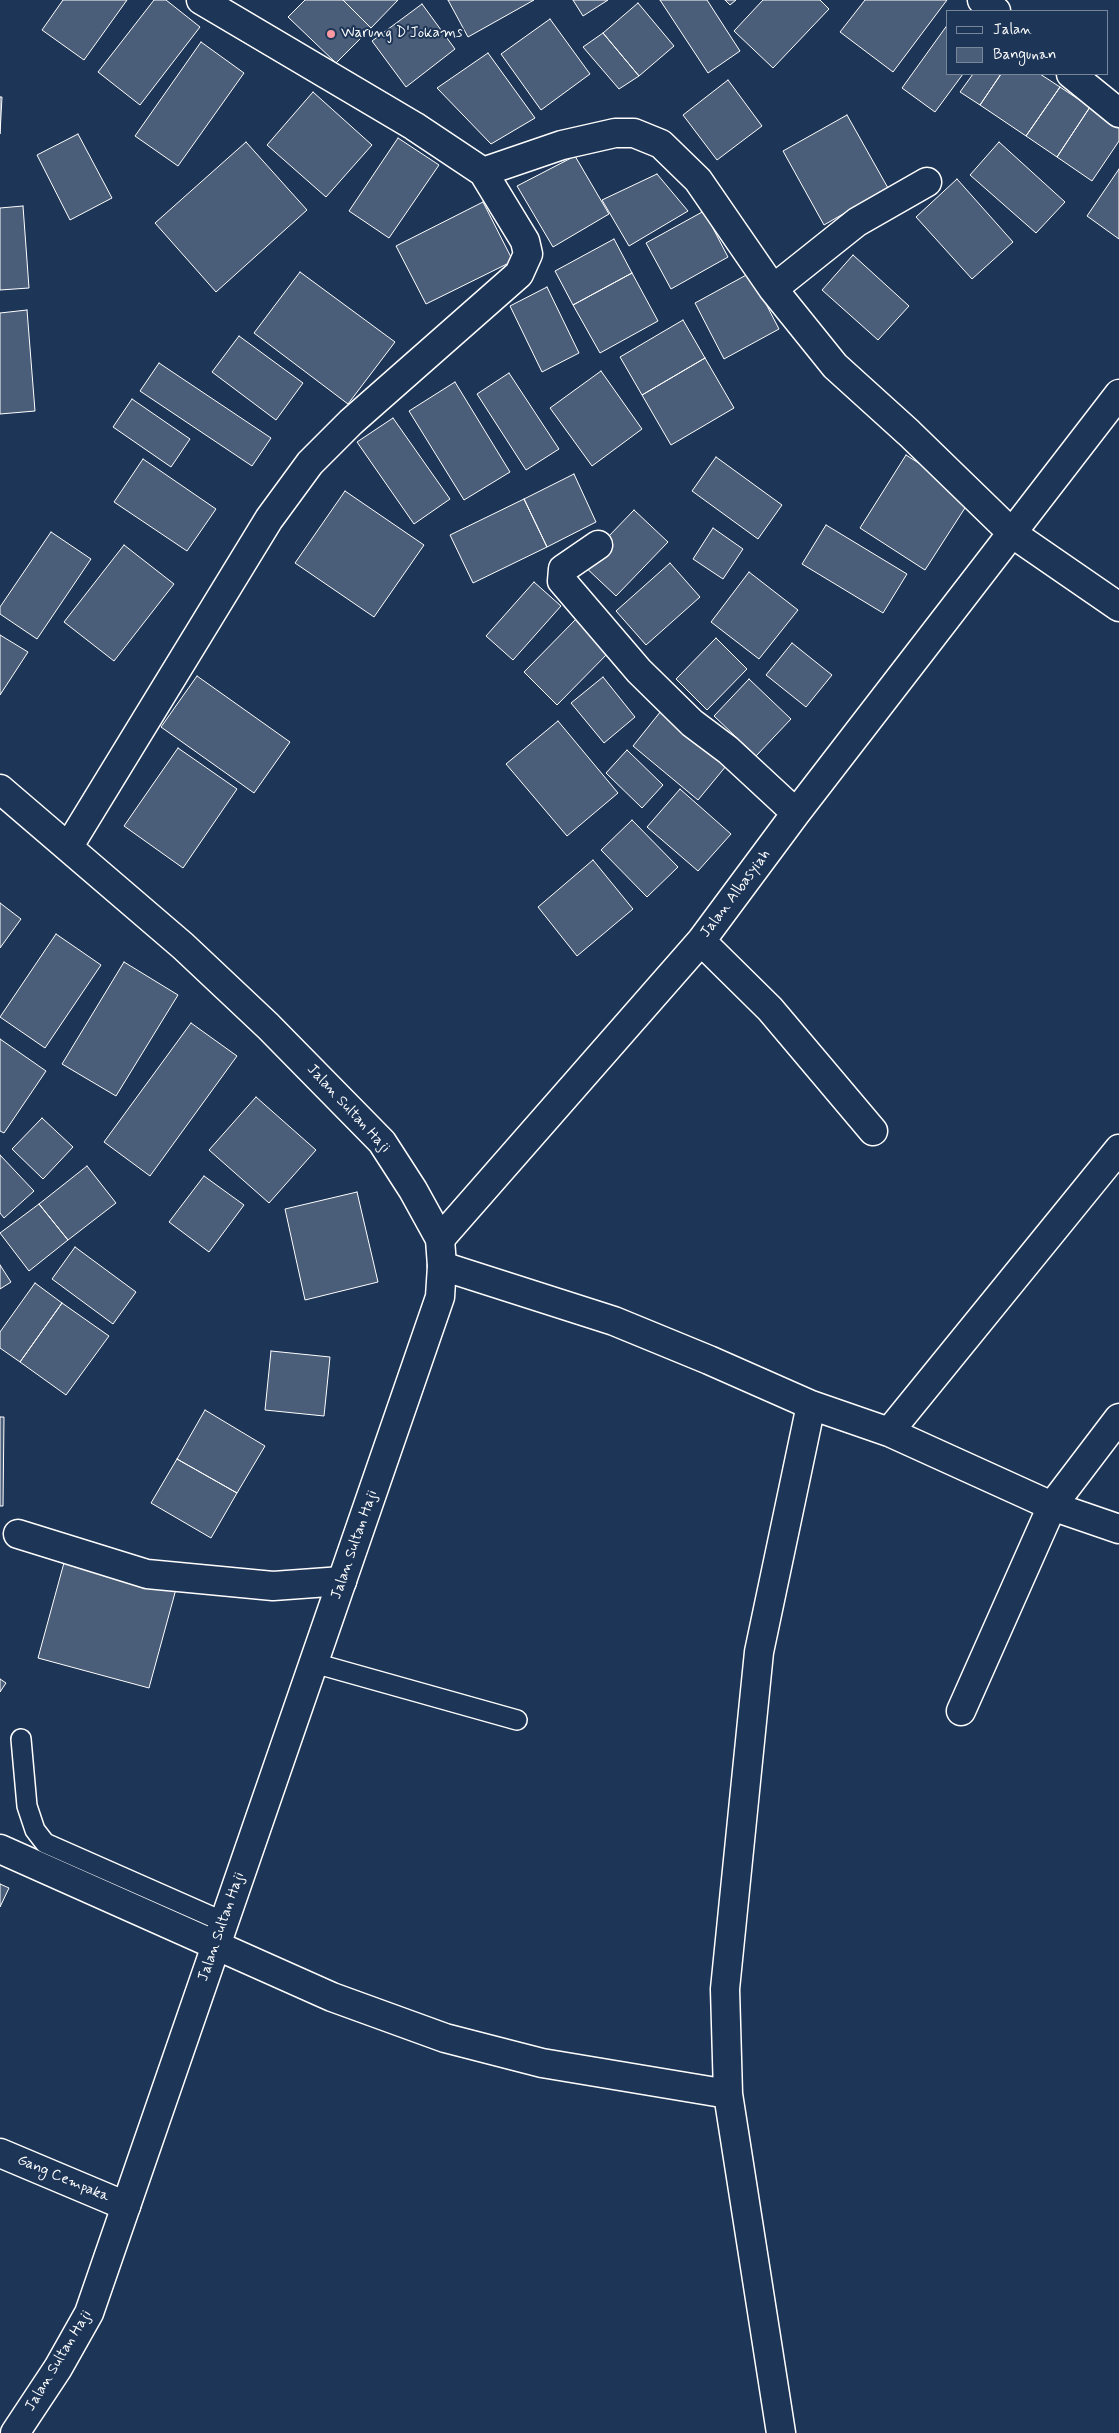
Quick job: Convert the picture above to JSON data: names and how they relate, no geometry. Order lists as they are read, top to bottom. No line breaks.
{"streets":{"street":["Jalan Albasyiah","Jalan Sultan Haji","Gang Cempaka"]},"crossings":[["Jalan Albasyiah","Jalan Sultan Haji"],["Jalan Sultan Haji","Gang Cempaka"]],"places":["Warung D'Jokams"],"legend":["Jalan","Bangunan"]}
